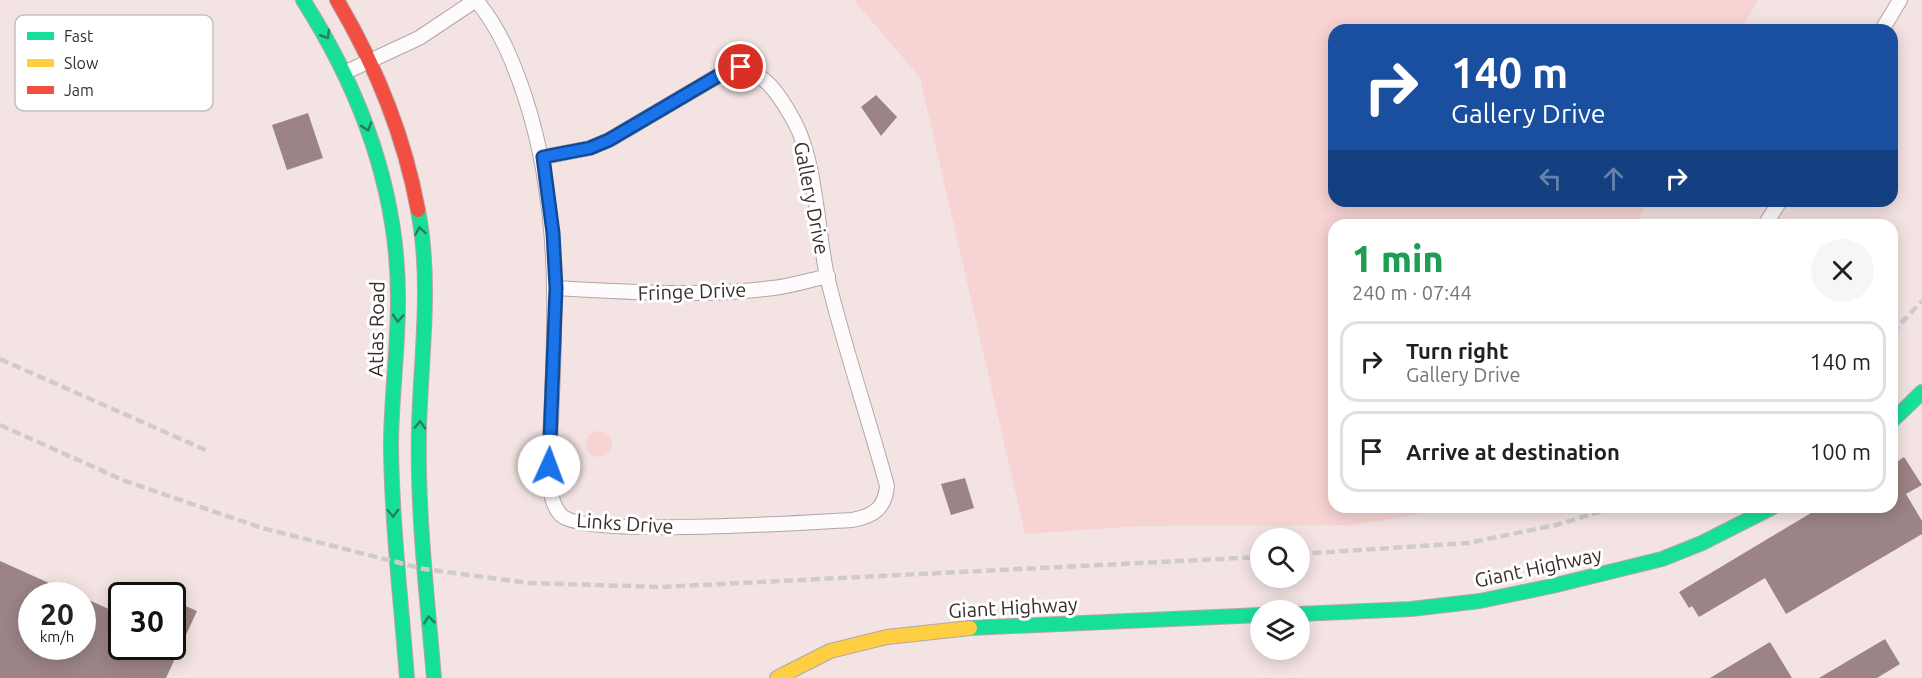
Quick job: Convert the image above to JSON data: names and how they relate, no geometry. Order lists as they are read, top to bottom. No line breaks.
{"streets":{"street":["Gallery Drive","Fringe Drive","Atlas Road","Links Drive","Giant Highway"]},"crossings":[["Gallery Drive","Fringe Drive"],["Gallery Drive","Links Drive"],["Fringe Drive","Links Drive"]],"legend":["Fast","Slow","Jam"],"page":{"turn":["140 m","Gallery Drive"],"heading":["1 min","240 m · 07:44"],"list":[{"name":"Turn right","note":"Gallery Drive","value":"140 m"},{"name":"Arrive at destination","value":"100 m"}],"speed":"20 km/h","limit":"30"}}
